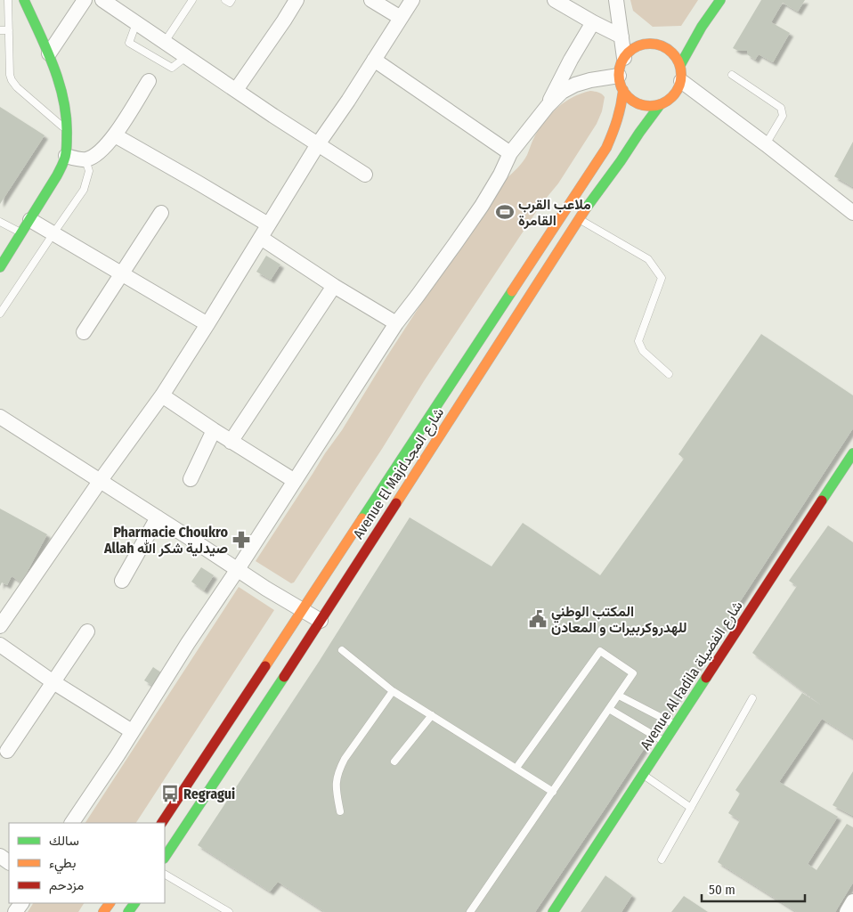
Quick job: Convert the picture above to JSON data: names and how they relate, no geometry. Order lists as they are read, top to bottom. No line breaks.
{"streets":{"main road":["Avenue El Majdشارع المجد","Avenue Al Fadila شارع الفضيلة"]},"places":{"sports":["ملاعب القرب القامرة"],"pharmacy":["Pharmacie Choukro Allah صيدلية شكر الله"],"public building":["المكتب الوطني للهدروكربيرات و المعادن"],"bus stop":["Regragui"]},"legend":["سالك","بطيء","مزدحم"],"scale_bar":"50 m"}
